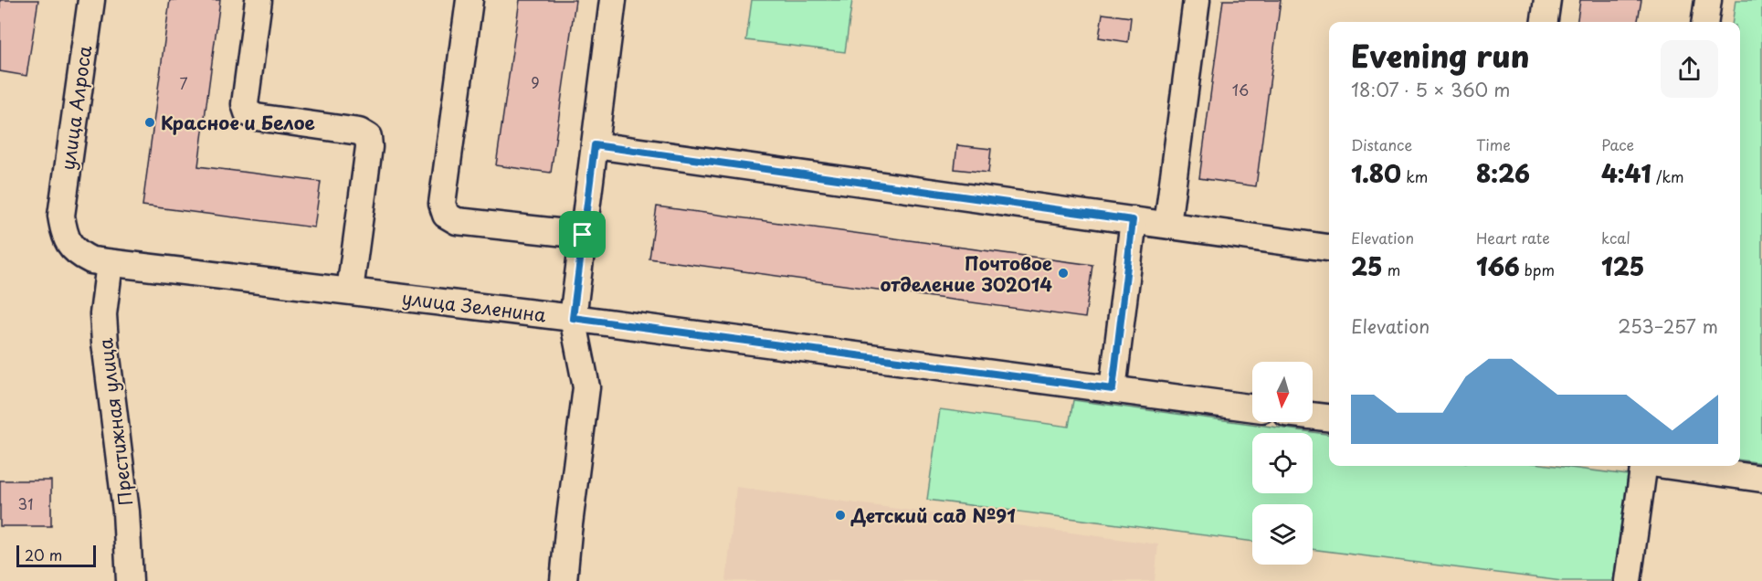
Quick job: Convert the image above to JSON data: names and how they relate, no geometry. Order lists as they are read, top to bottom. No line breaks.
{"streets":{"street":["улица Алроса","улица Зеленина","Престижная улица"]},"crossings":[["улица Алроса","улица Зеленина"],["улица Зеленина","Престижная улица"]],"places":["Красное и Белое","Почтовое отделение 302014","Детский сад №91"],"house_numbers":["9","7","16","31"],"scale_bar":"20 m","north":"bottom","page":{"heading":["Evening run","18:07 · 5 × 360 m"],"stats":[["Distance","1.80 km"],["Time","8:26"],["Pace","4:41 /km"],["Elevation","25 m"],["Heart rate","166 bpm"],["kcal","125"]],"chart":["Elevation","253–257 m"],"scale":"20 m"}}
